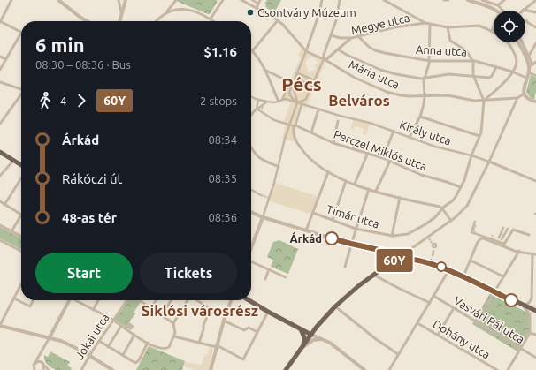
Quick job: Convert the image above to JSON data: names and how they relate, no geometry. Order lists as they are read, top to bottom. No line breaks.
{"streets":{"street":["Megye utca","Anna utca","Mária utca","Király utca","Perczel Miklós utca","Tímár utca","Vasvári Pál utca","Jókai utca","Dohány utca"]},"crossings":[["Megye utca","Anna utca"],["Megye utca","Mária utca"],["Mária utca","Tímár utca"],["Király utca","Tímár utca"],["Perczel Miklós utca","Tímár utca"]],"districts":["Pécs","Belváros","Siklósi városrész"],"places":["Csontváry Múzeum","Árkád"],"lines":["bus line 60Y"],"page":{"on_map":"60Y","heading":["6 min","08:30 – 08:36 · Bus","$1.16"],"legs":["4","60Y","2 stops"],"list":[{"name":"Árkád","value":"08:34"},{"name":"Rákóczi út","value":"08:35"},{"name":"48-as tér","value":"08:36"}],"buttons":["Start","Tickets"]}}
